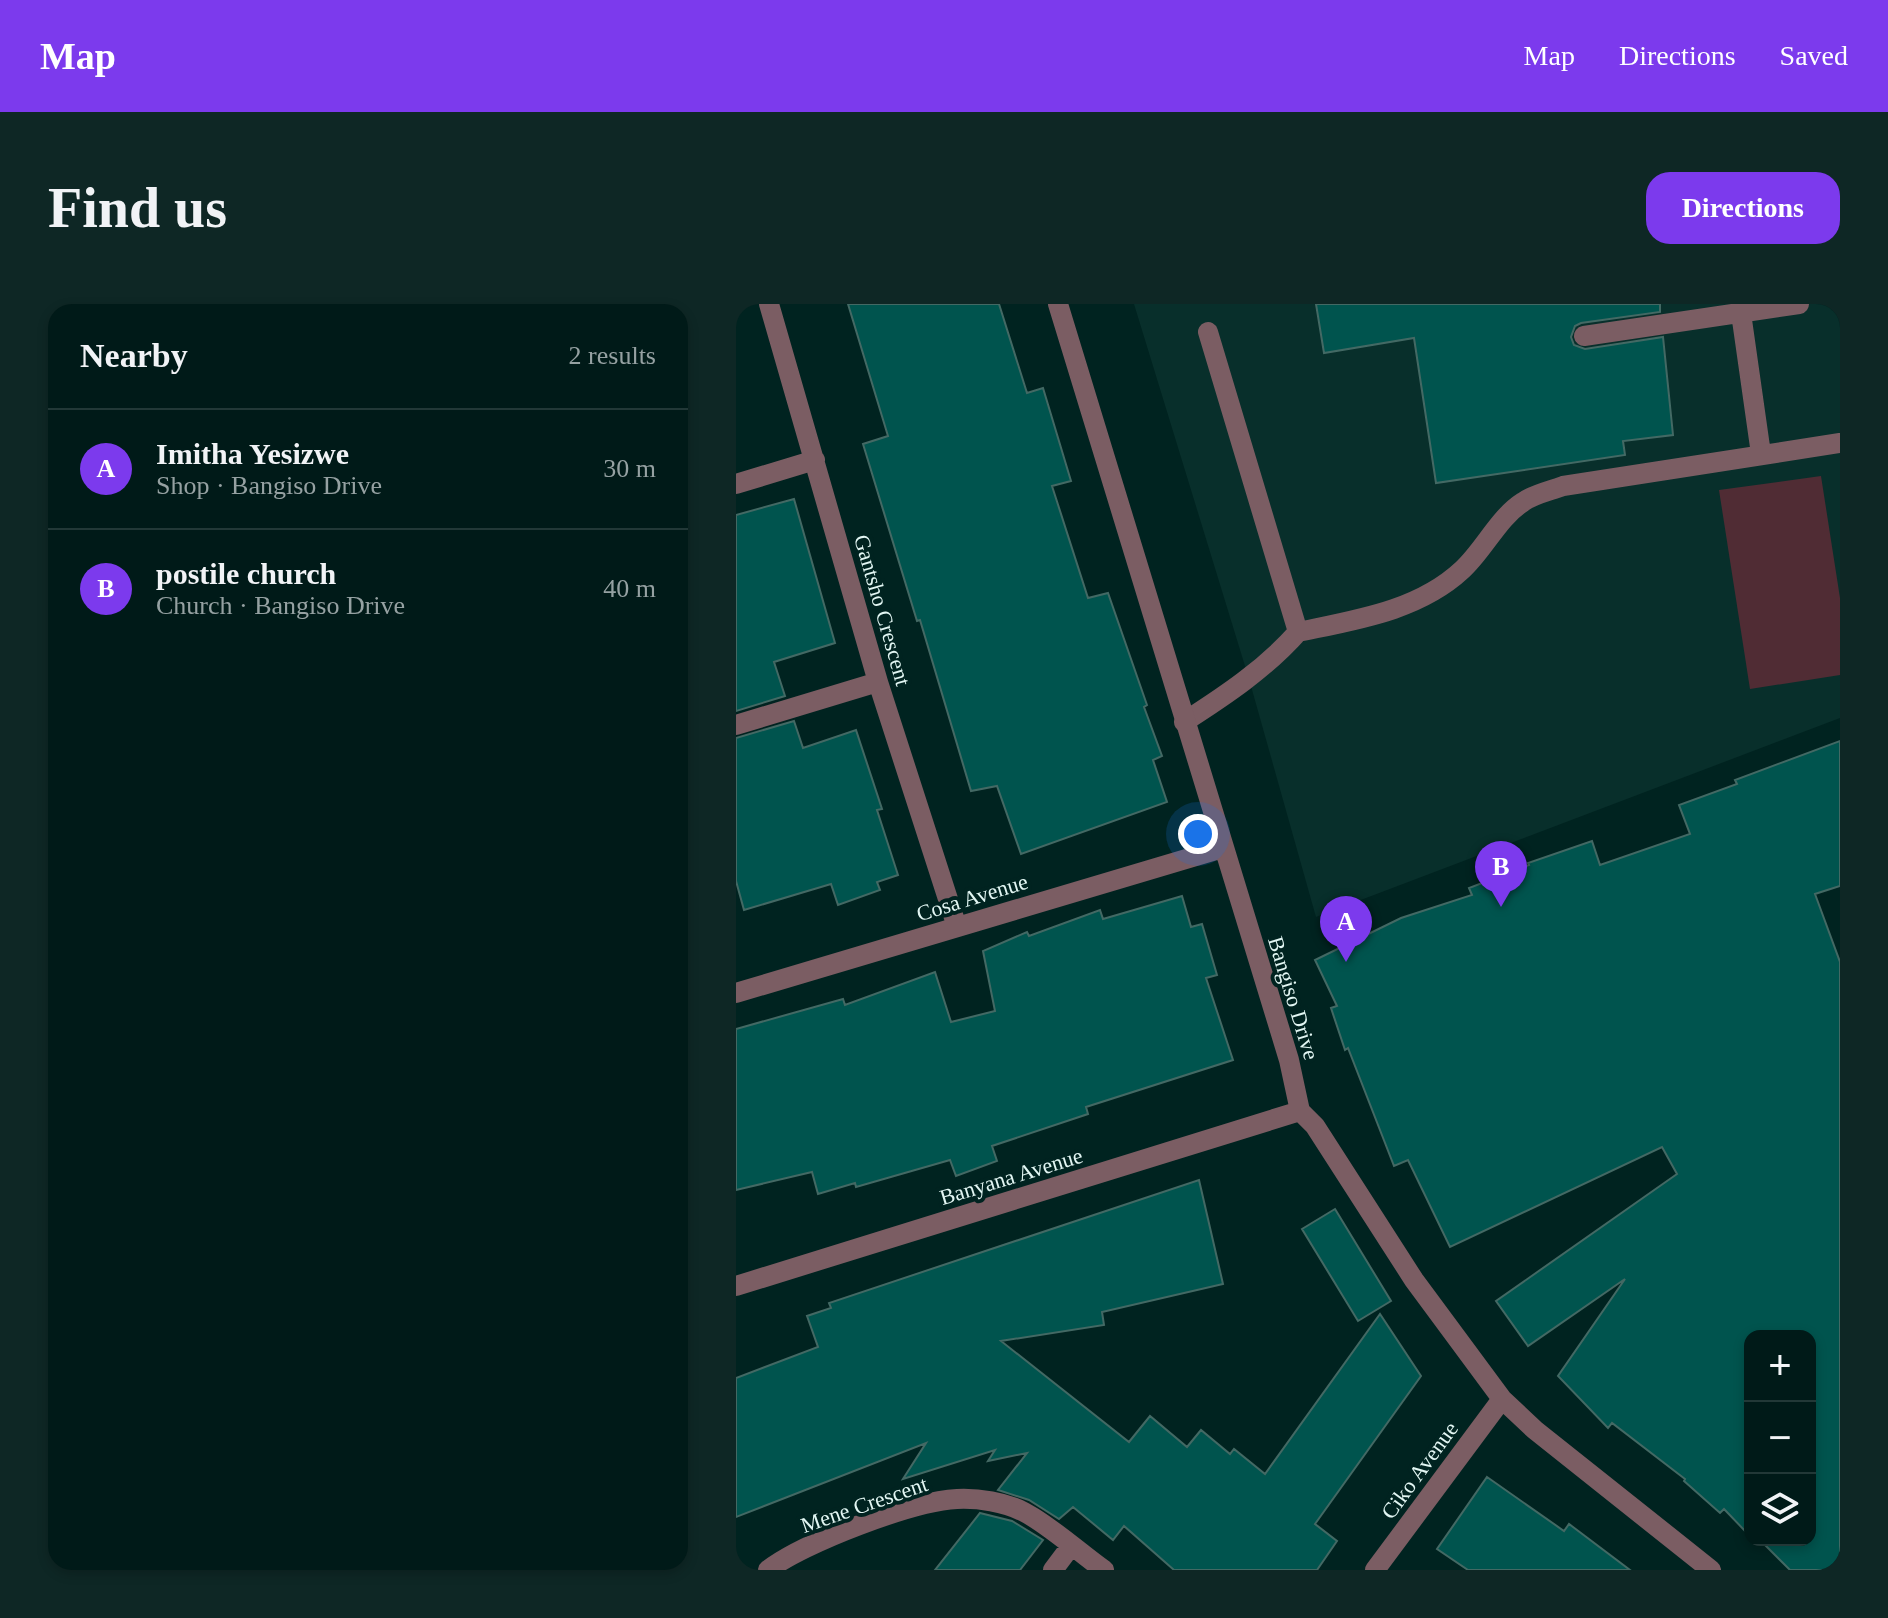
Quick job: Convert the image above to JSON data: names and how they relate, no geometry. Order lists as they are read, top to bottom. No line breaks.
{"streets":{"street":["Gantsho Crescent","Cosa Avenue","Bangiso Drive","Banyana Avenue","Ciko Avenue","Mene Crescent"]},"crossings":[["Gantsho Crescent","Cosa Avenue"],["Cosa Avenue","Bangiso Drive"],["Bangiso Drive","Banyana Avenue"],["Bangiso Drive","Ciko Avenue"]],"page":{"header":"Map","nav":["Map","Directions","Saved"],"buttons":"Directions","title":"Find us","heading":["Nearby","2 results"],"list":[{"mark":"A","name":"Imitha Yesizwe","note":"Shop · Bangiso Drive","value":"30 m"},{"mark":"B","name":"postile church","note":"Church · Bangiso Drive","value":"40 m"}],"pins":["B","A"],"map_buttons":["+","−"]}}
